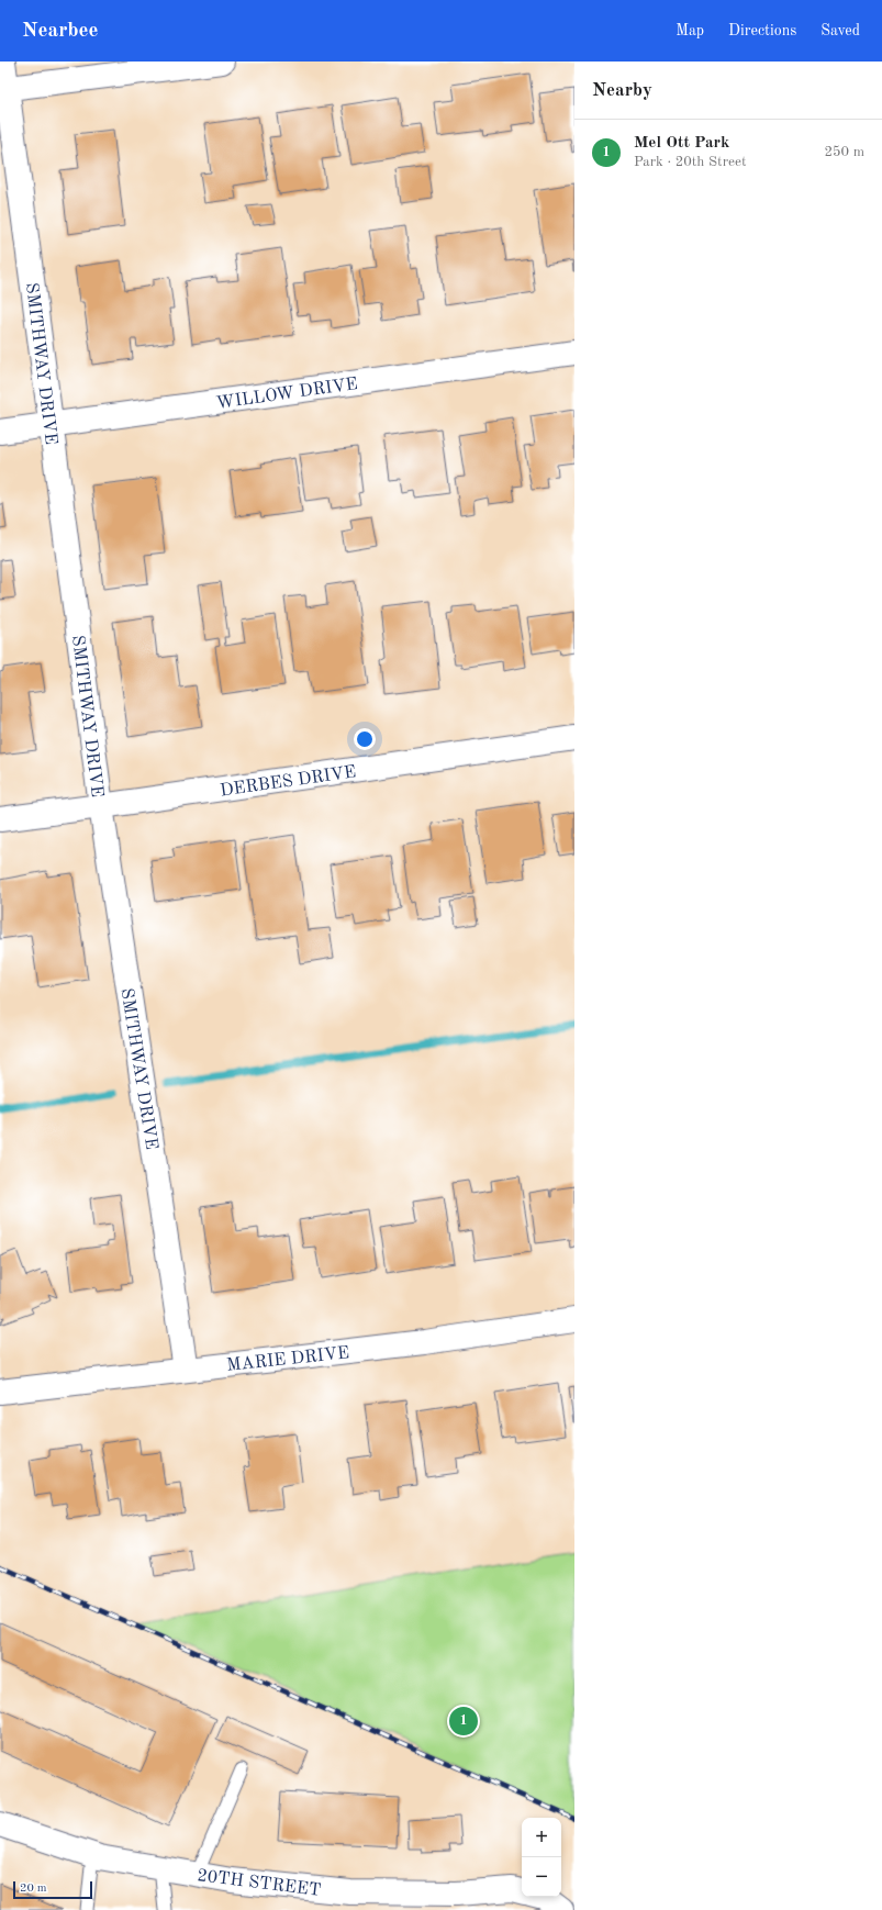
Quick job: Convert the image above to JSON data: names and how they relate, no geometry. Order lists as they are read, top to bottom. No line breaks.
{"streets":{"street":["SMITHWAY DRIVE","WILLOW DRIVE","DERBES DRIVE","MARIE DRIVE","20TH STREET"]},"crossings":[["SMITHWAY DRIVE","WILLOW DRIVE"],["SMITHWAY DRIVE","DERBES DRIVE"],["SMITHWAY DRIVE","MARIE DRIVE"]],"scale_bar":"20 m","page":{"header":"Nearbee","nav":["Map","Directions","Saved"],"heading":"Nearby","list":[{"mark":"1","name":"Mel Ott Park","note":"Park · 20th Street","value":"250 m"}],"pins":"1","map_buttons":["+","−"],"scale":"20 m"}}
